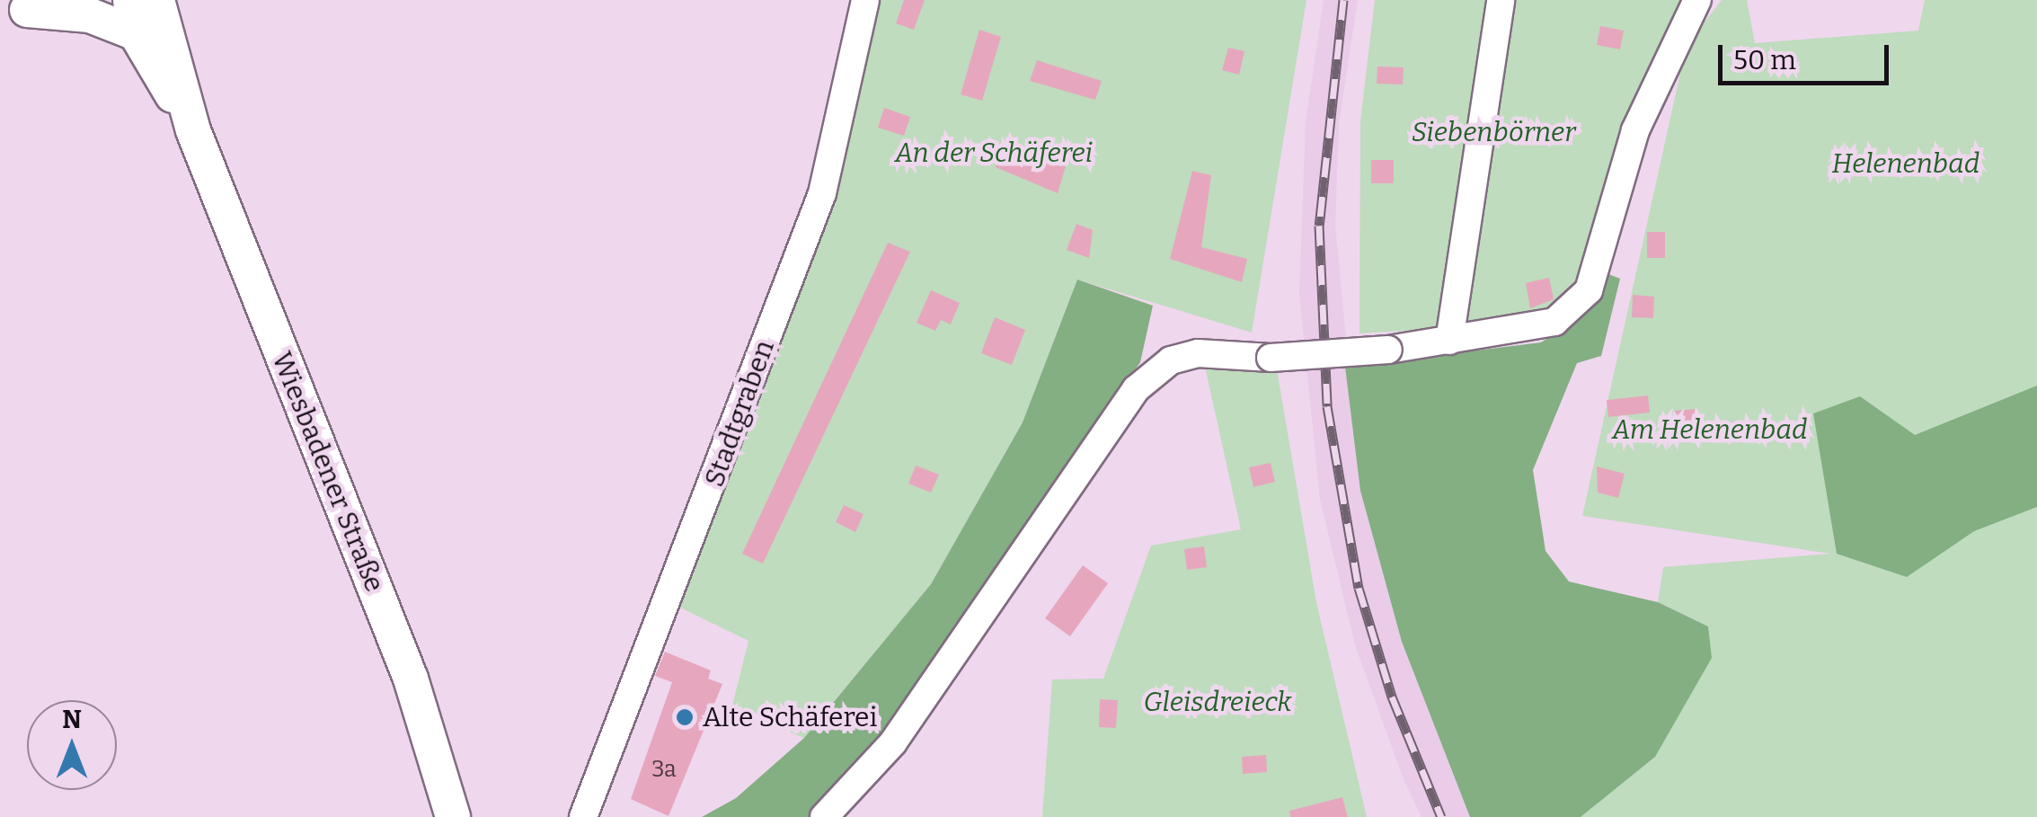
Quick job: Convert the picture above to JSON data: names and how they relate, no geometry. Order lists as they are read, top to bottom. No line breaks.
{"streets":{"main road":["Wiesbadener Straße"],"street":["Stadtgraben"]},"parks":["Siebenbörner","An der Schäferei","Helenenbad","Am Helenenbad","Gleisdreieck"],"places":["Alte Schäferei"],"house_numbers":["3a"],"scale_bar":"50 m","north":"top"}
